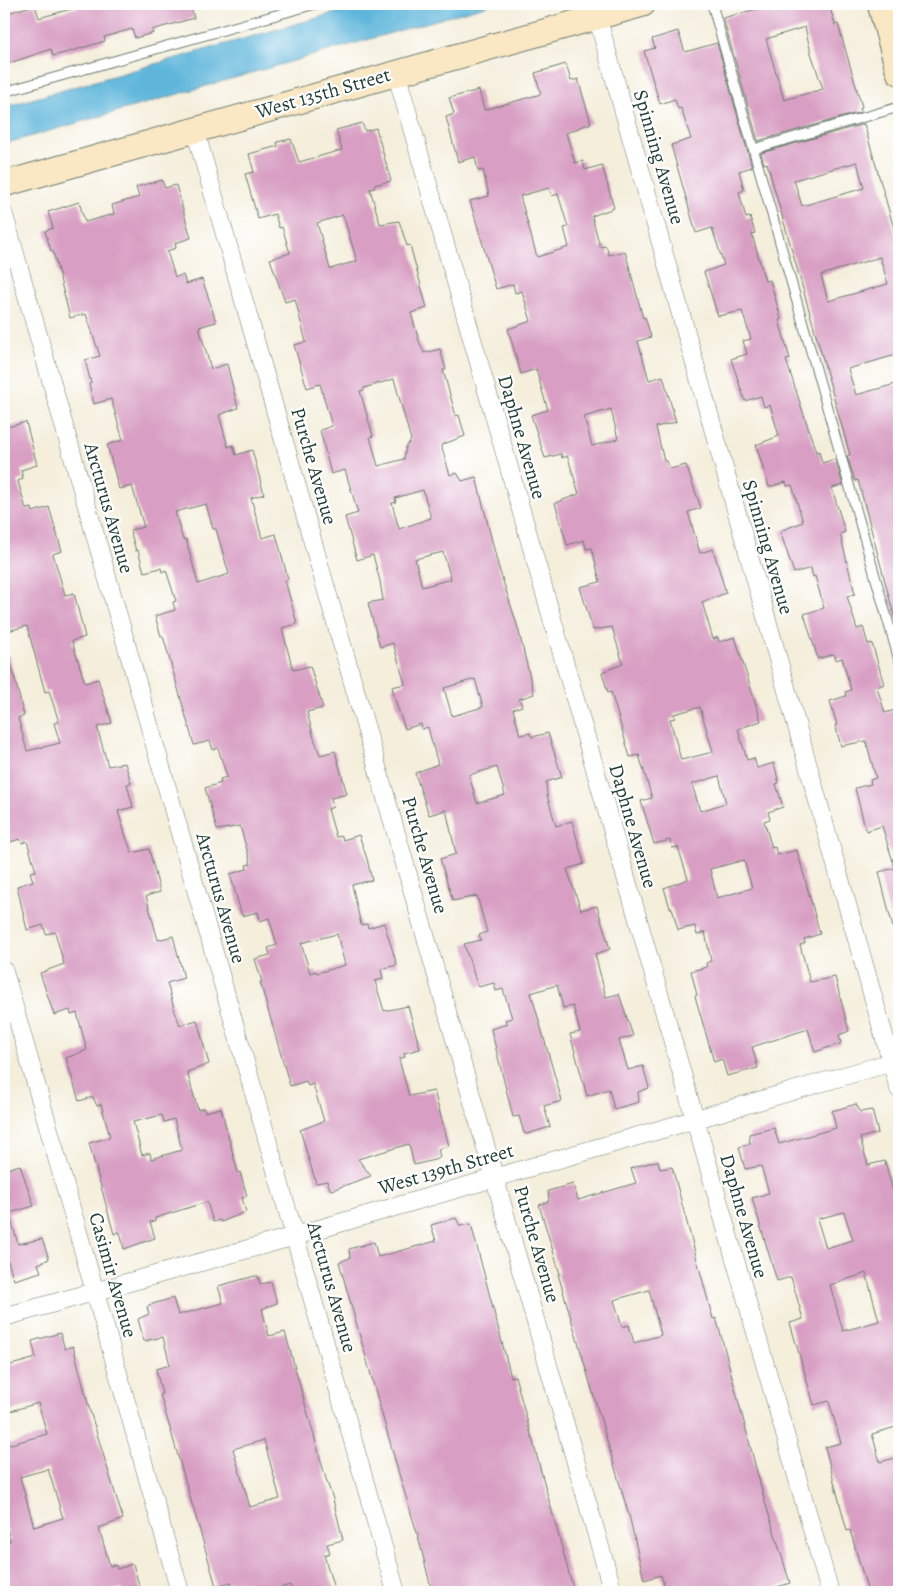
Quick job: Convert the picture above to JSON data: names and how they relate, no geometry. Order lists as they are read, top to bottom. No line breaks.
{"streets":{"street":["West 135th Street","Spinning Avenue","Daphne Avenue","Purche Avenue","Arcturus Avenue","West 139th Street","Casimir Avenue"]},"crossings":[["West 135th Street","Spinning Avenue"],["West 135th Street","Daphne Avenue"],["West 135th Street","Purche Avenue"],["Spinning Avenue","West 139th Street"],["Daphne Avenue","West 139th Street"],["Purche Avenue","West 139th Street"],["Arcturus Avenue","West 139th Street"],["West 139th Street","Casimir Avenue"]]}
